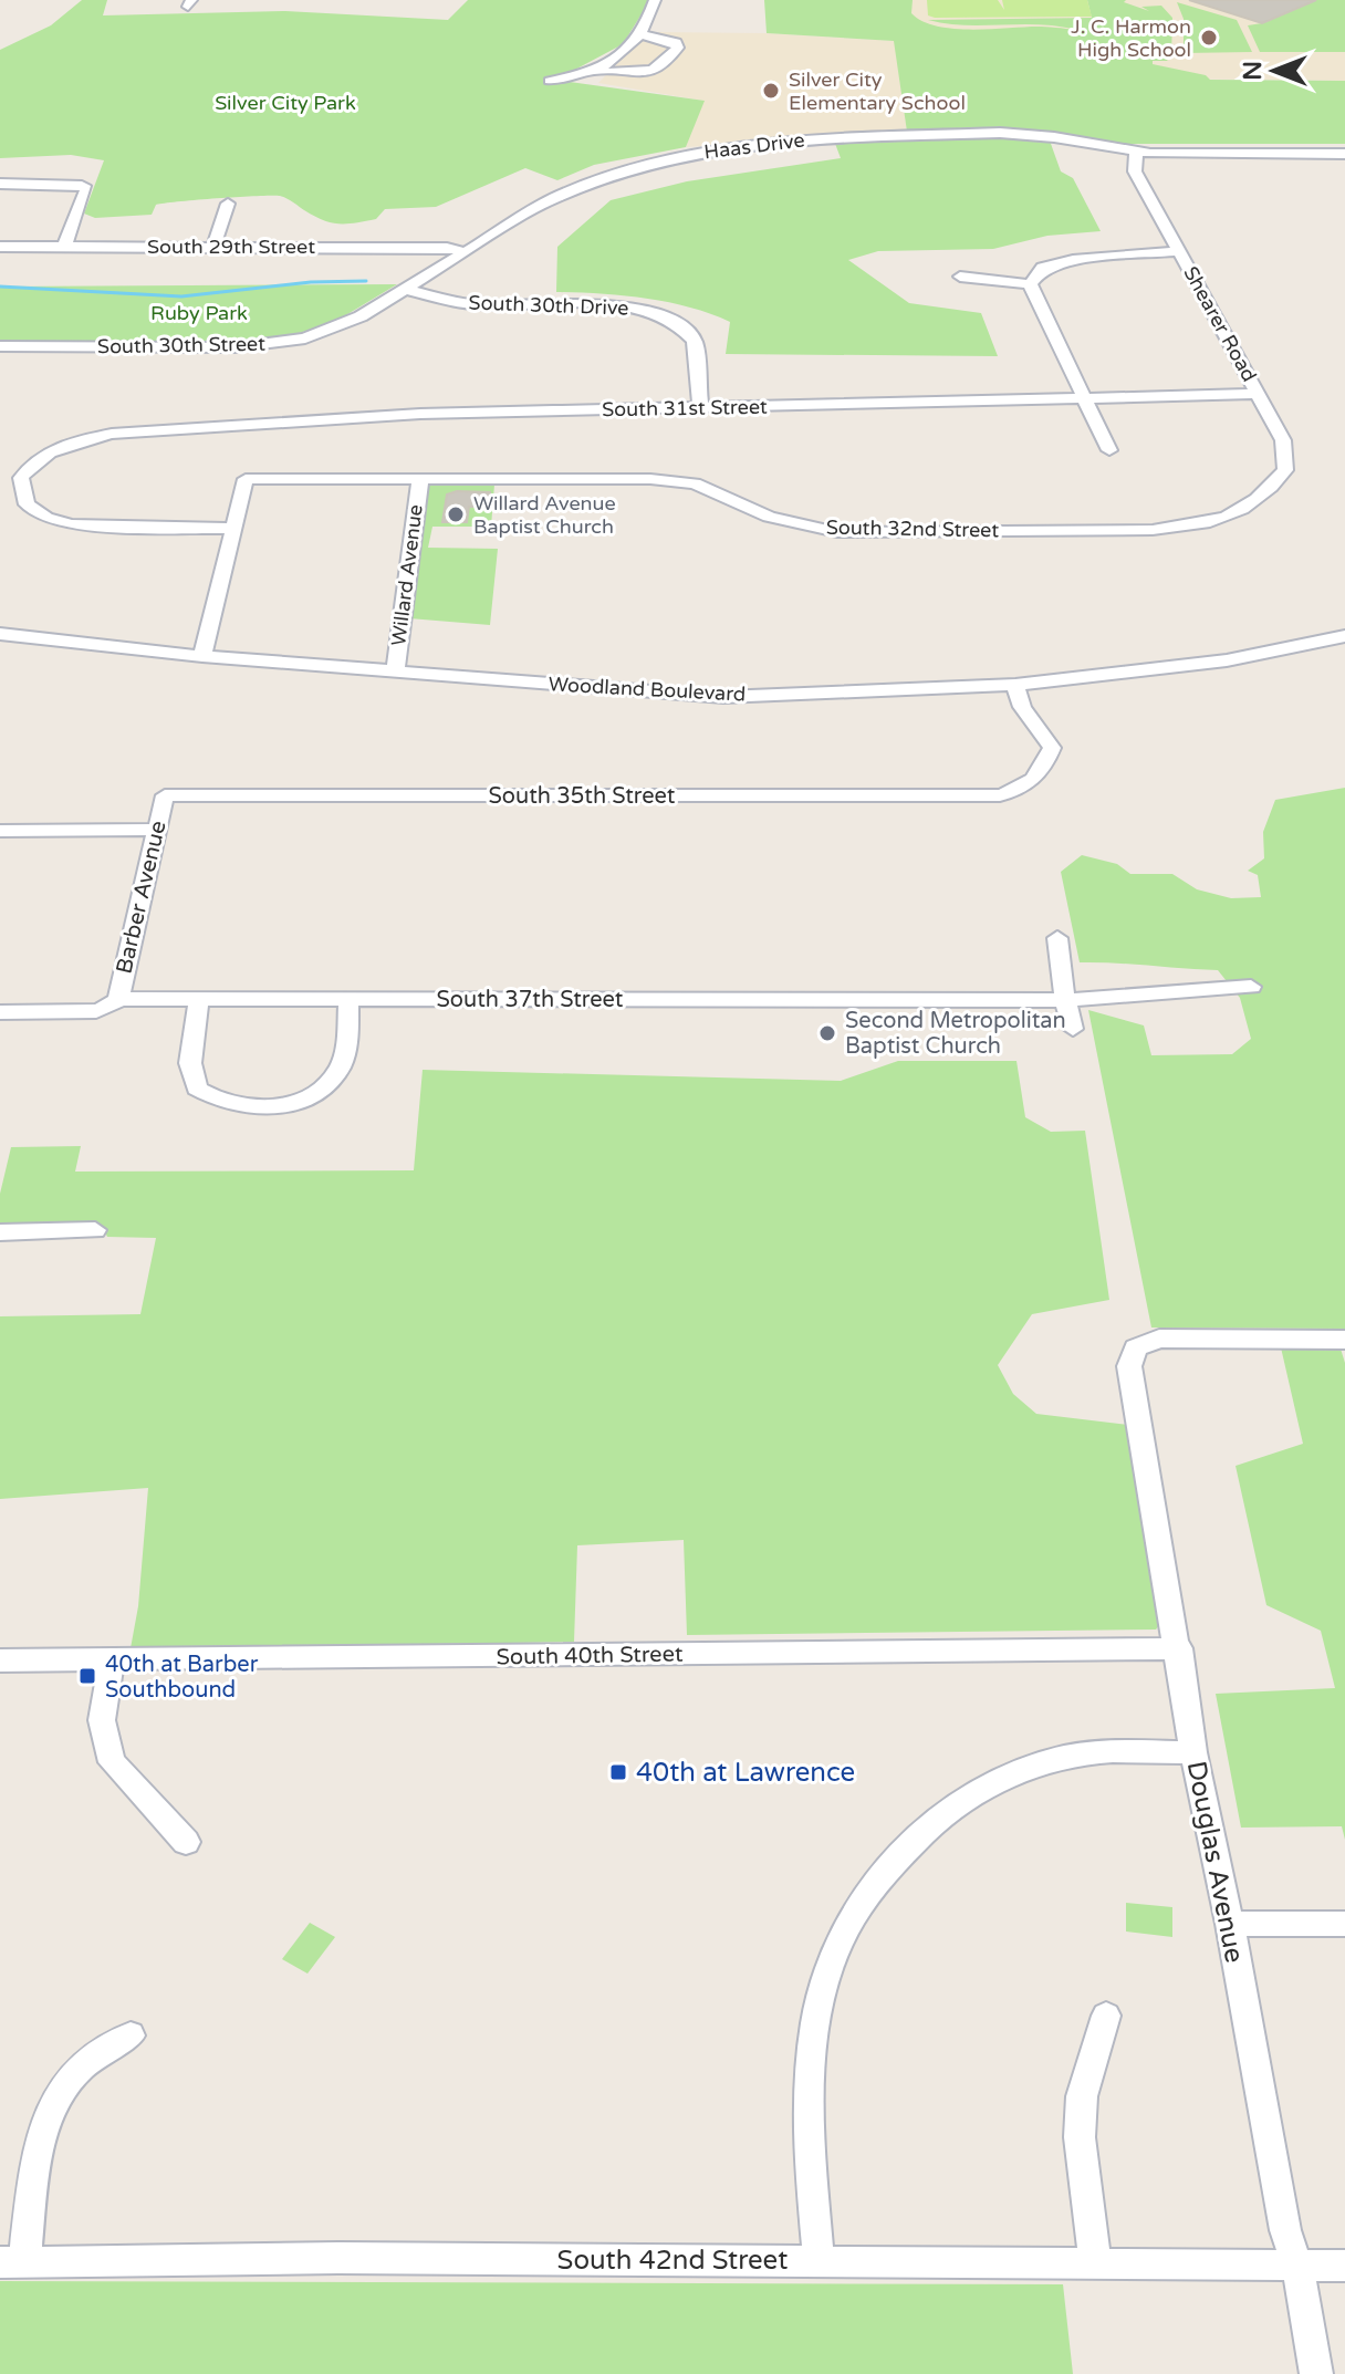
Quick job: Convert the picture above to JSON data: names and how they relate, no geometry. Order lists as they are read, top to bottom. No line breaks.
{"streets":{"street":["Haas Drive","South 29th Street","South 30th Drive","Shearer Road","South 30th Street","South 31st Street","South 32nd Street","Willard Avenue","Woodland Boulevard","South 35th Street","Barber Avenue","South 37th Street","South 40th Street","Douglas Avenue","South 42nd Street"]},"crossings":[["Haas Drive","South 29th Street"],["Haas Drive","South 30th Drive"],["Haas Drive","Shearer Road"],["Haas Drive","South 30th Street"],["South 30th Drive","South 30th Street"],["South 30th Drive","South 31st Street"],["Shearer Road","South 31st Street"],["Shearer Road","South 32nd Street"],["South 31st Street","South 32nd Street"],["South 32nd Street","Willard Avenue"],["Willard Avenue","Woodland Boulevard"],["Woodland Boulevard","South 35th Street"],["South 35th Street","Barber Avenue"],["Barber Avenue","South 37th Street"],["South 40th Street","Douglas Avenue"],["Douglas Avenue","South 42nd Street"]],"parks":["Silver City Park","Ruby Park"],"places":{"other":["J. C. Harmon High School","Silver City Elementary School","Willard Avenue Baptist Church","Second Metropolitan Baptist Church"],"transit":["40th at Barber Southbound","40th at Lawrence"]},"north":"left"}
